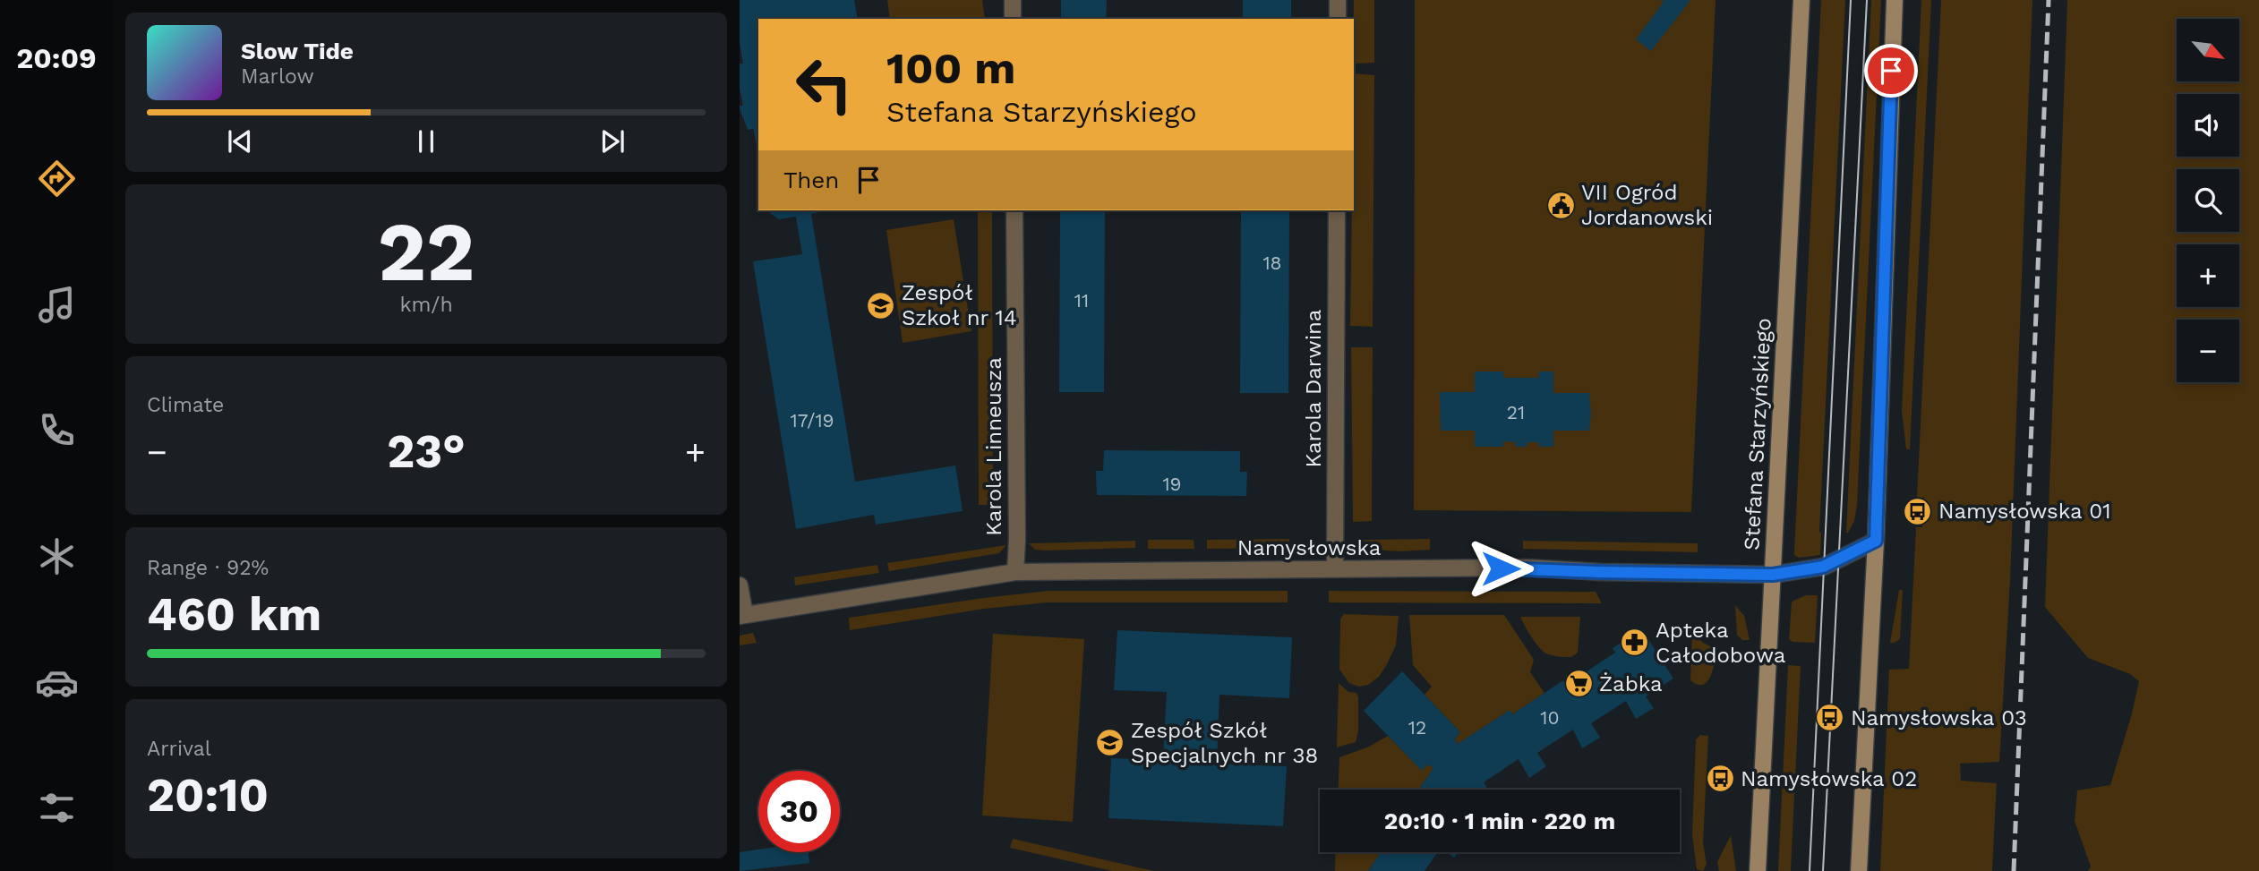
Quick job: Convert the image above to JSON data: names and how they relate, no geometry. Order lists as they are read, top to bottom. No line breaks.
{"streets":{"main road":["Stefana Starzyńskiego"],"street":["Karola Darwina","Karola Linneusza","Namysłowska"]},"crossings":[["Karola Darwina","Namysłowska"],["Stefana Starzyńskiego","Namysłowska"],["Karola Linneusza","Namysłowska"]],"places":{"public building":["VII Ogród Jordanowski"],"school or university":["Zespół Szkoł nr 14","Zespół Szkół Specjalnych nr 38"],"bus stop":["Namysłowska 01","Namysłowska 03","Namysłowska 02"],"pharmacy":["Apteka Całodobowa"],"supermarket":["Żabka"]},"house_numbers":["18","11","21","17/19","19","10","12"],"north":"bottom right","page":{"tabs":"20:09","map_buttons":["+","−"],"turn":["100 m","Stefana Starzyńskiego"],"song":["Slow Tide","Marlow"],"then":"Then","tile":[["22","km/h"],"Climate",["Range · 92%","460 km"],["Arrival","20:10"]],"heat":["−","23°","+"],"limit":"30","trip":"20:10 · 1 min · 220 m"}}
